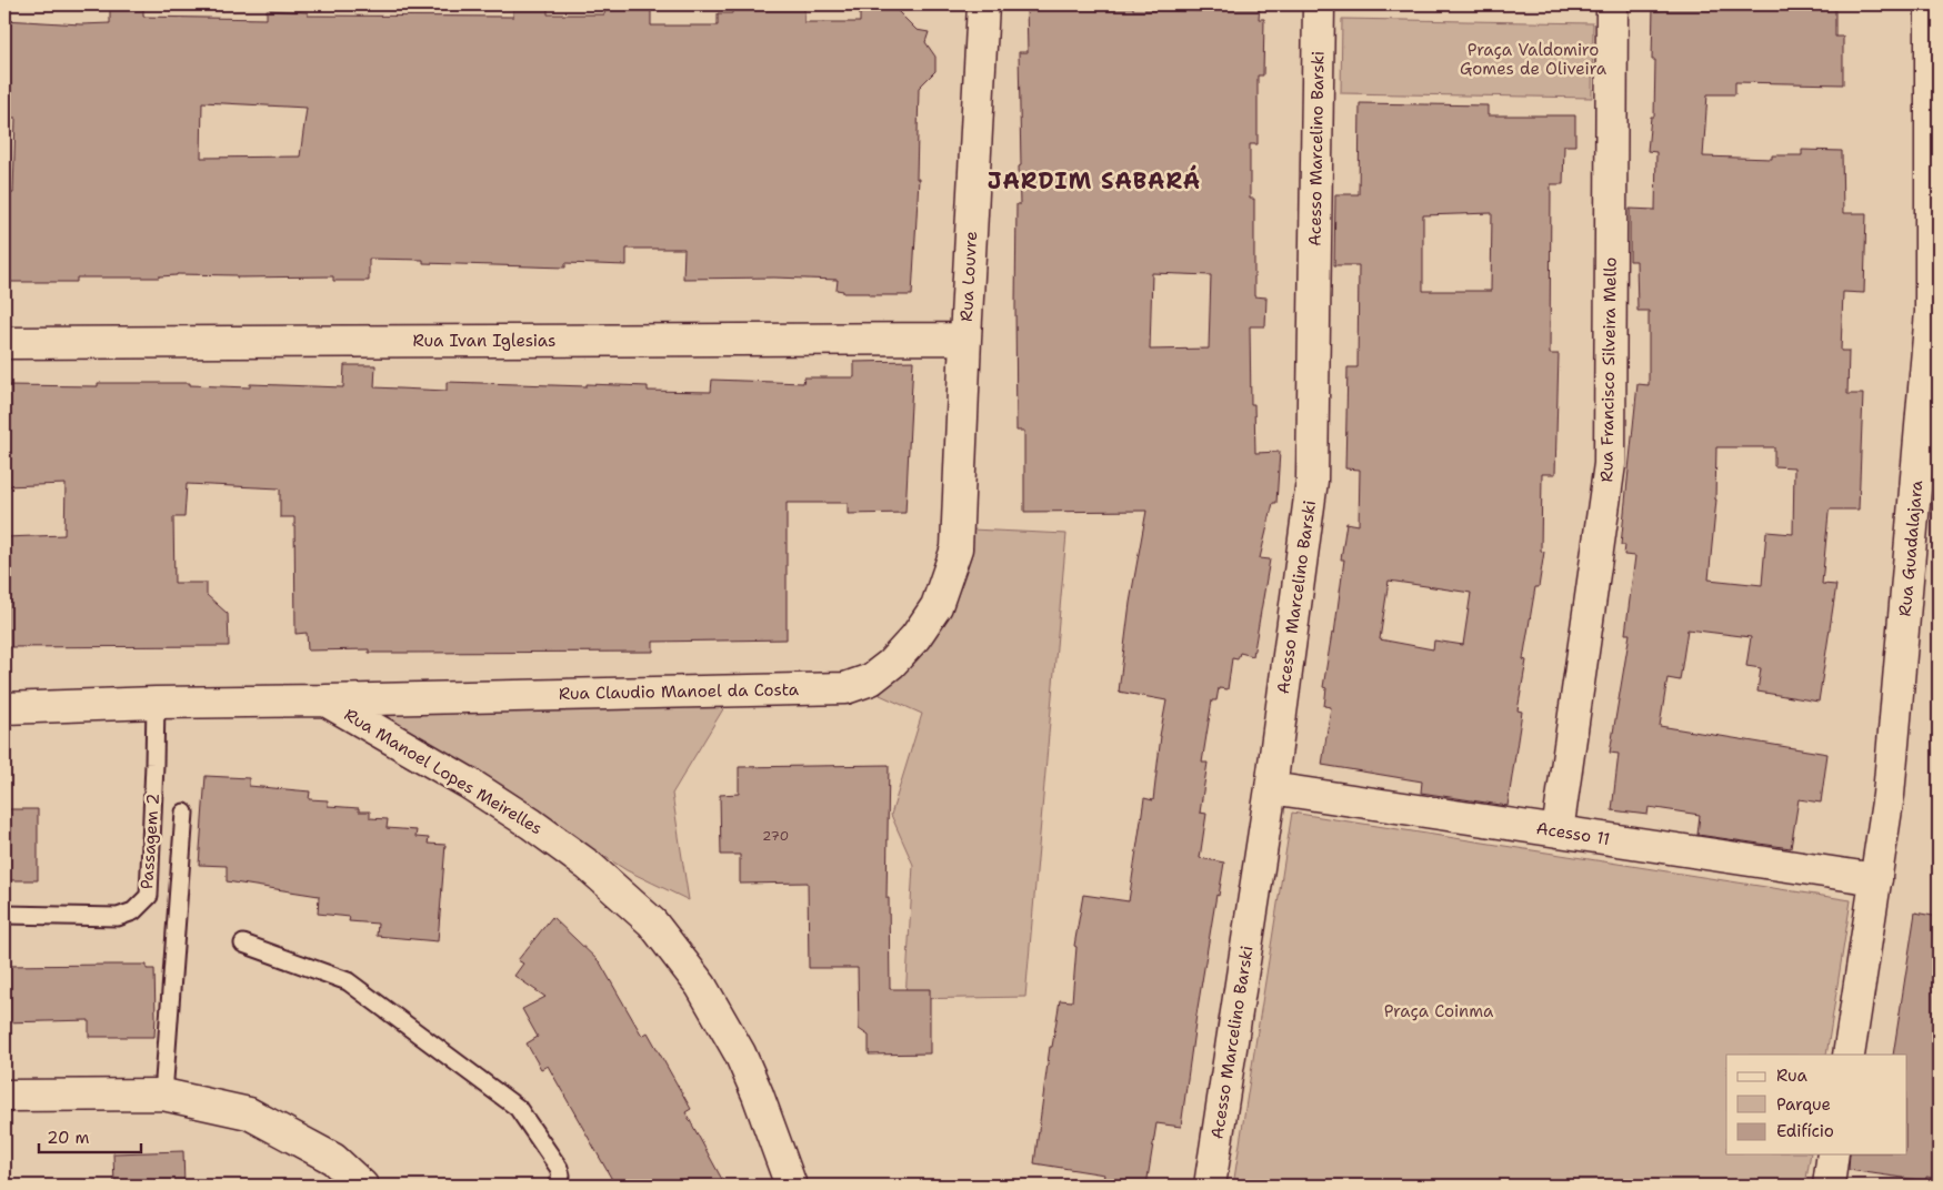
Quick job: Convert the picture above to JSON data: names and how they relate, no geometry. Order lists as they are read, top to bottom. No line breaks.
{"streets":{"street":["Acesso Marcelino Barski","Rua Louvre","Rua Ivan Iglesias","Rua Francisco Silveira Mello","Rua Guadalajara","Rua Claudio Manoel da Costa","Rua Manoel Lopes Meirelles","Acesso 11"],"lane":["Passagem 2"]},"crossings":[["Acesso Marcelino Barski","Acesso 11"],["Rua Louvre","Rua Ivan Iglesias"],["Rua Louvre","Rua Claudio Manoel da Costa"],["Rua Francisco Silveira Mello","Acesso 11"],["Rua Guadalajara","Acesso 11"],["Rua Claudio Manoel da Costa","Rua Manoel Lopes Meirelles"],["Rua Manoel Lopes Meirelles","Passagem 2"]],"districts":["JARDIM SABARÁ"],"parks":["Praça Valdomiro Gomes de Oliveira","Praça Coinma"],"house_numbers":["270"],"legend":["Rua","Parque","Edifício"],"scale_bar":"20 m"}
